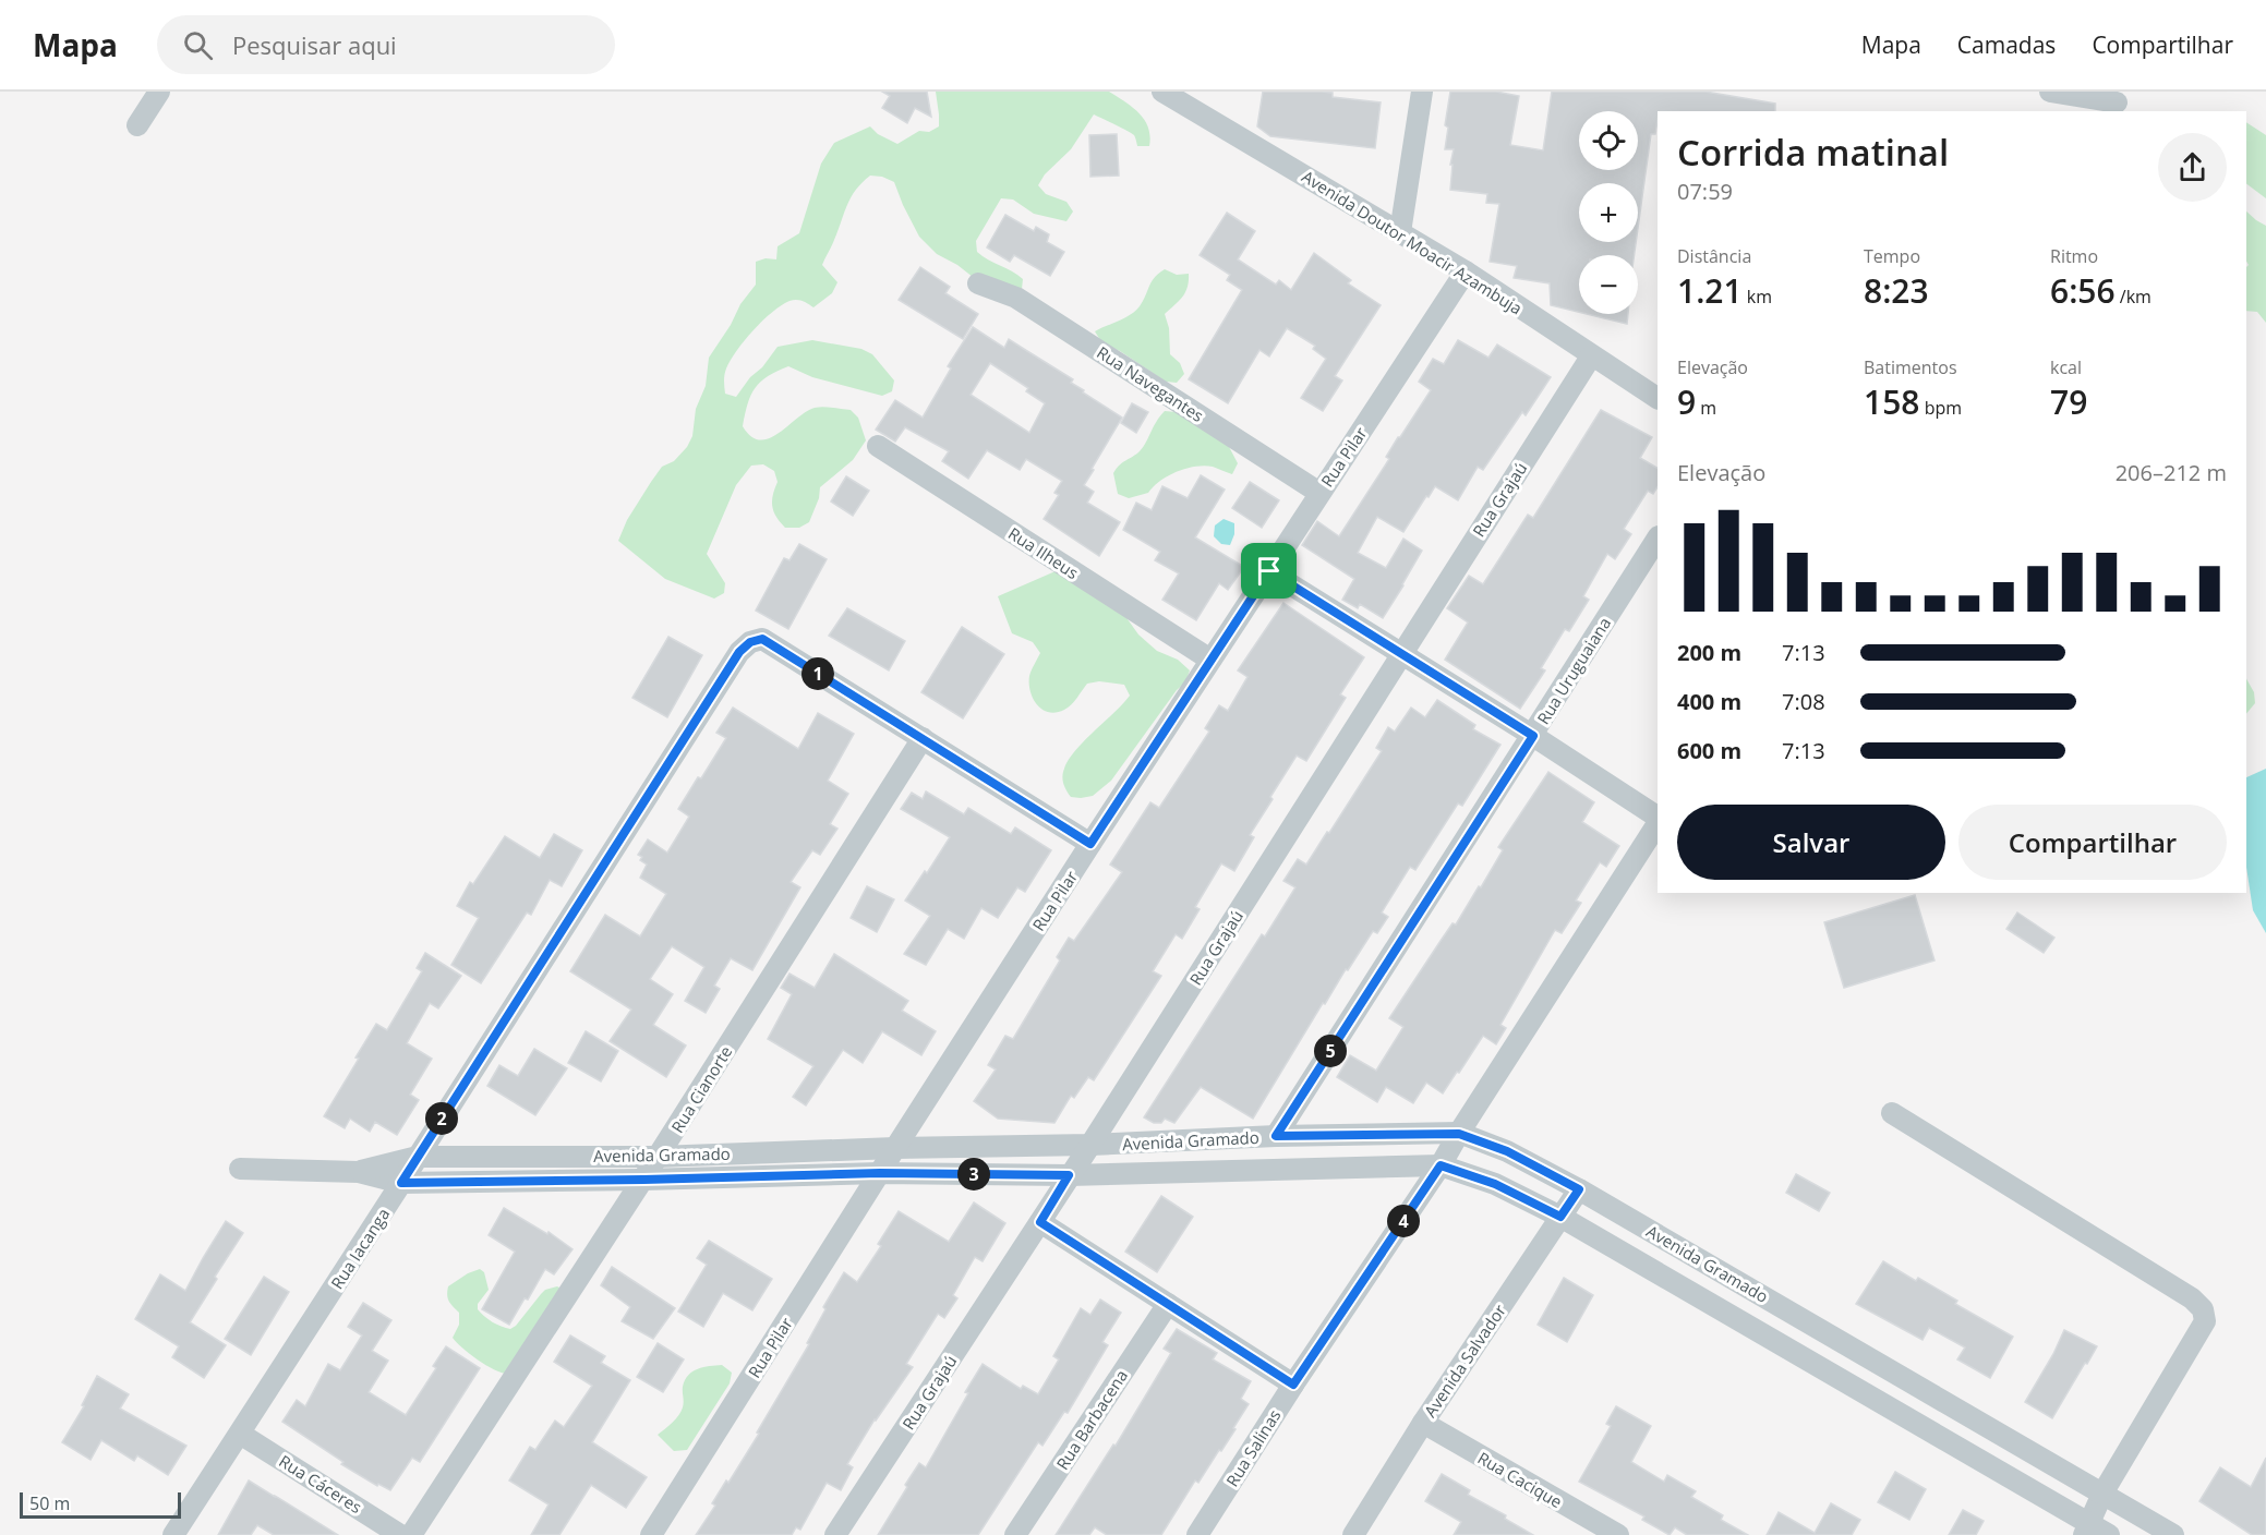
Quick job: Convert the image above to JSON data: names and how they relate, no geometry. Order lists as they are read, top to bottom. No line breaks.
{"streets":{"street":["Avenida Doutor Moacir Azambuja","Rua Navegantes","Rua Pilar","Rua Grajaú","Rua Ilheus","Rua Uruguaiana","Rua Cianorte","Avenida Gramado","Rua Iacanga","Avenida Salvador","Rua Barbacena","Rua Salinas","Rua Cacique","Rua Cáceres"]},"crossings":[["Avenida Doutor Moacir Azambuja","Rua Pilar"],["Avenida Doutor Moacir Azambuja","Rua Grajaú"],["Rua Navegantes","Rua Pilar"],["Rua Pilar","Rua Ilheus"],["Rua Pilar","Avenida Gramado"],["Rua Grajaú","Avenida Gramado"],["Rua Uruguaiana","Avenida Gramado"],["Rua Cianorte","Avenida Gramado"],["Rua Cianorte","Rua Iacanga"],["Avenida Gramado","Rua Iacanga"],["Avenida Gramado","Avenida Salvador"],["Avenida Gramado","Rua Salinas"],["Rua Iacanga","Rua Cáceres"],["Avenida Salvador","Rua Cacique"]],"scale_bar":"50 m","page":{"header":"Mapa","search":"Pesquisar aqui","nav":["Mapa","Camadas","Compartilhar"],"map_buttons":["+","−"],"heading":["Corrida matinal","07:59"],"stats":[["Distância","1.21 km"],["Tempo","8:23"],["Ritmo","6:56 /km"],["Elevação","9 m"],["Batimentos","158 bpm"],["kcal","79"]],"chart":["Elevação","206–212 m"],"list":[{"name":"200 m","note":"7:13"},{"name":"400 m","note":"7:08"},{"name":"600 m","note":"7:13"}],"pins":["1","5","2","3","4"],"buttons":["Salvar","Compartilhar"],"scale":"50 m"}}
